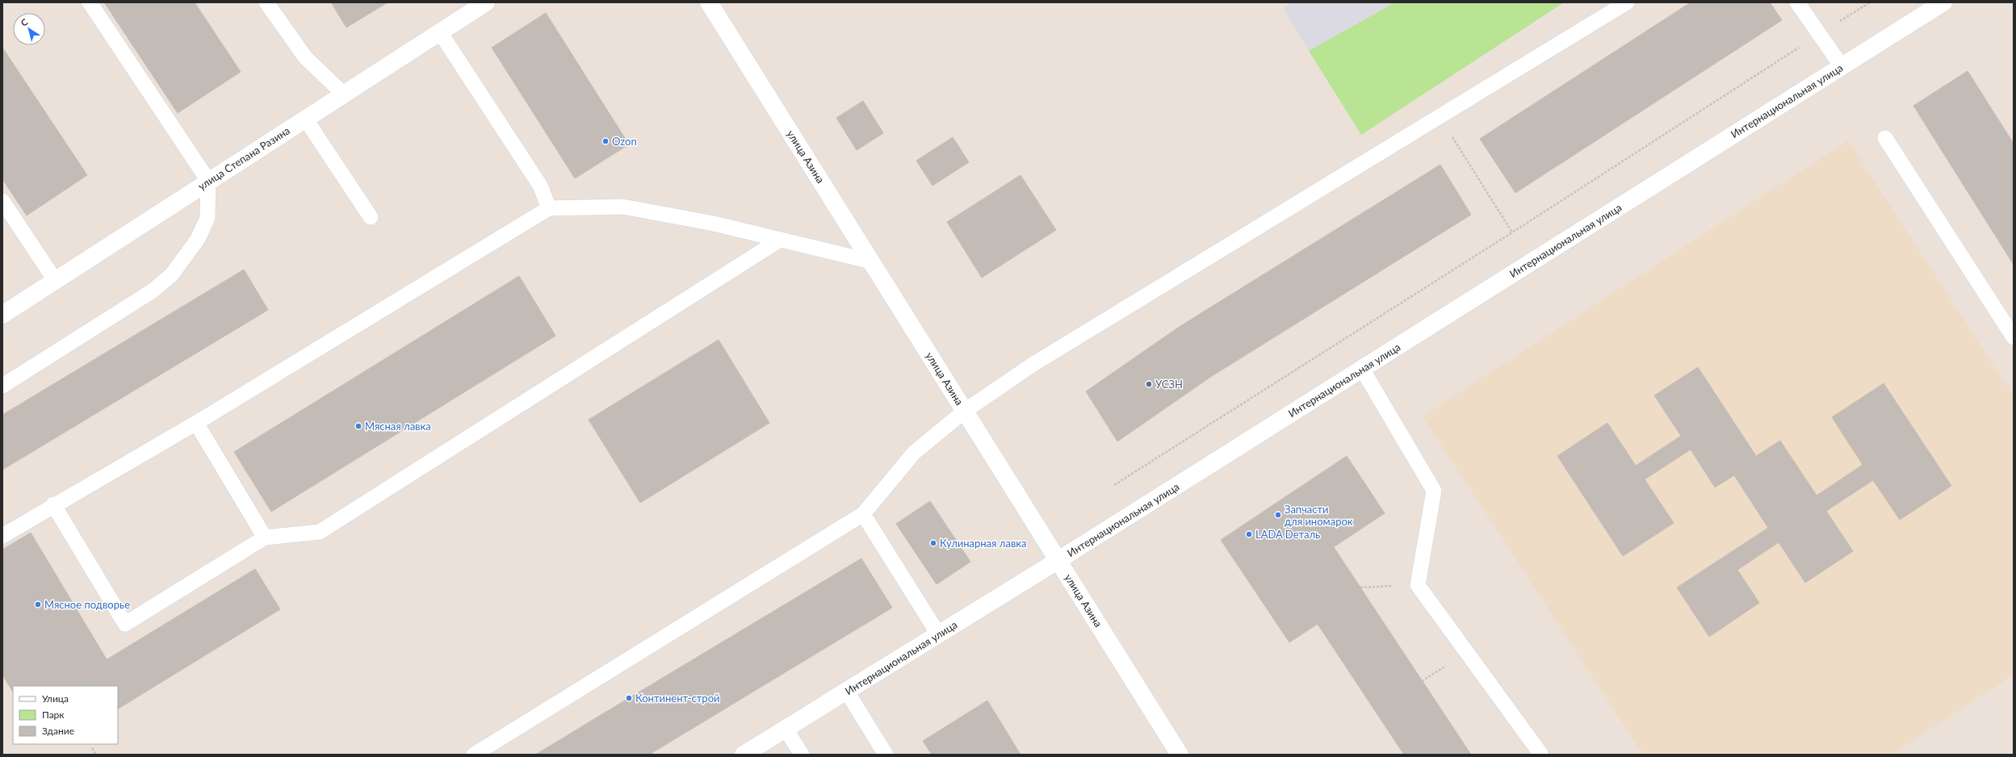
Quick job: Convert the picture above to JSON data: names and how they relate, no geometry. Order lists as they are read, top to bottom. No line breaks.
{"streets":{"street":["Интернациональная улица","улица Азина","улица Степана Разина"]},"crossings":[["Интернациональная улица","улица Азина"]],"places":["Ozon","УСЗН","Мясная лавка","Запчасти для иномарок","LADA Dеталь","Кулинарная лавка","Мясное подворье","Континент-строй"],"legend":["Улица","Парк","Здание"],"north":"top left"}
